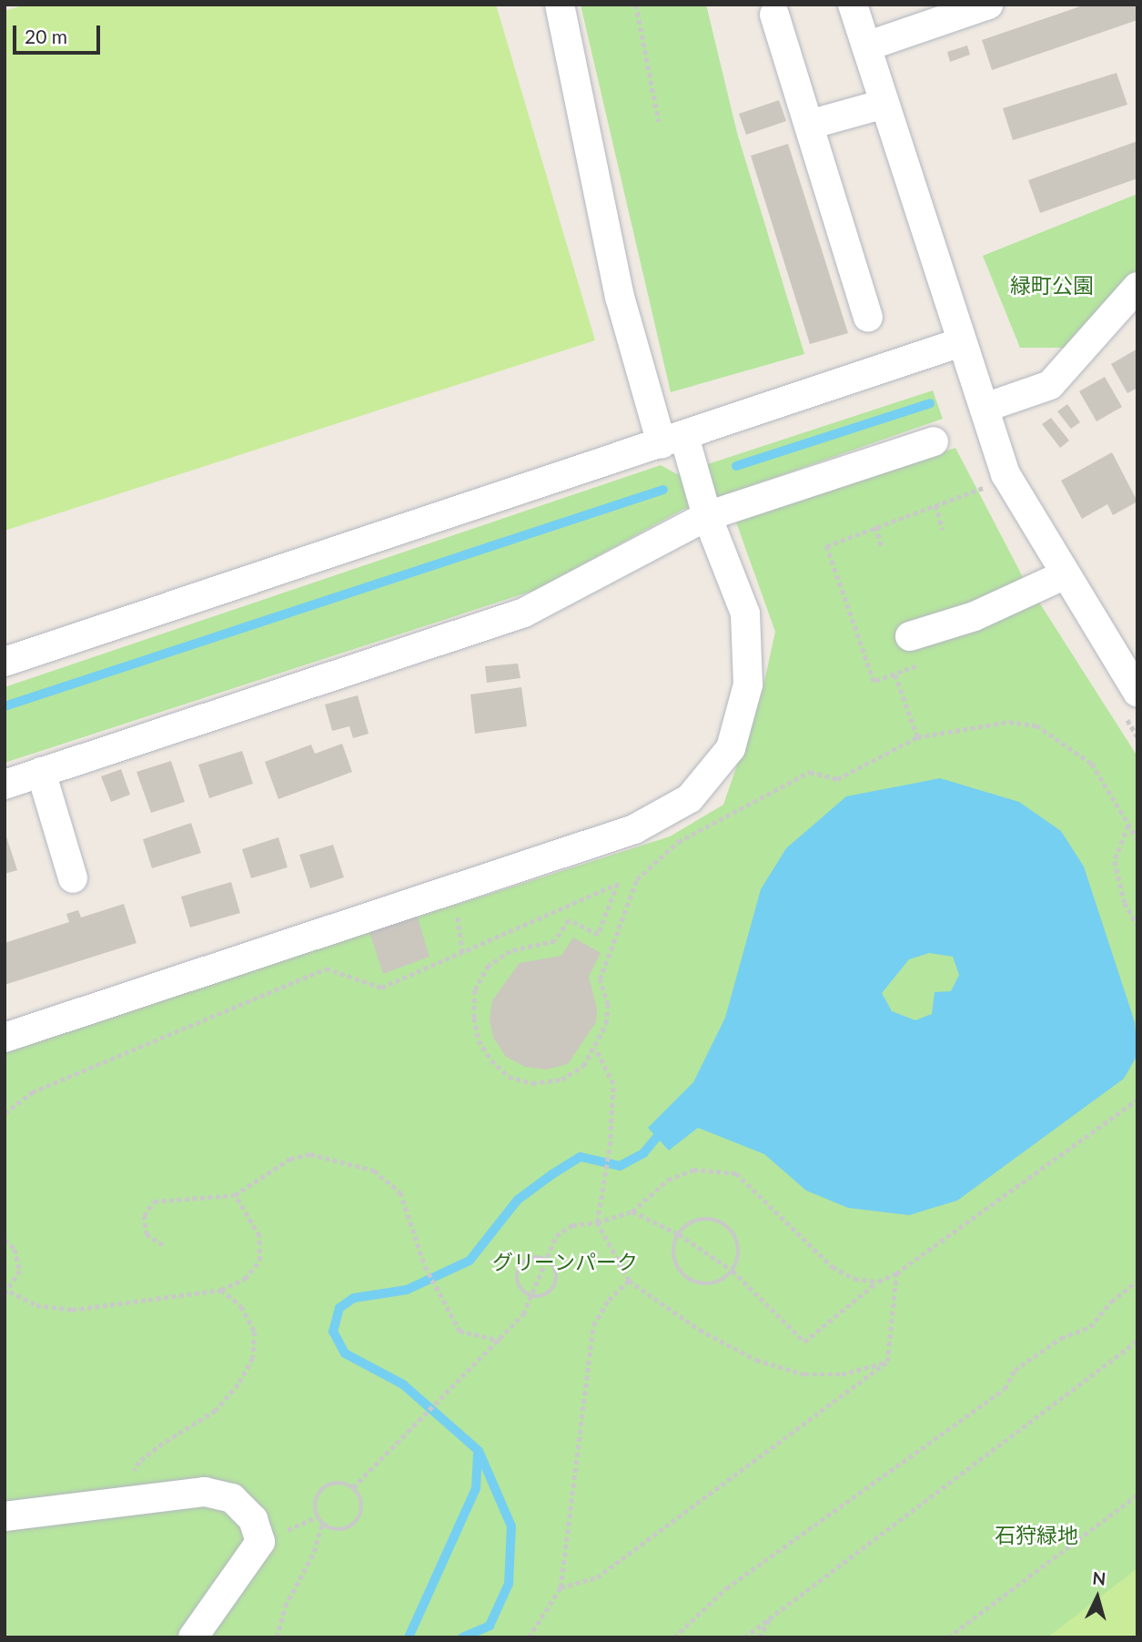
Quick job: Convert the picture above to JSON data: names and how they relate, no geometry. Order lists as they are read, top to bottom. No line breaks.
{"parks":["緑町公園","グリーンパーク","石狩緑地"],"scale_bar":"20 m","north":"top"}
